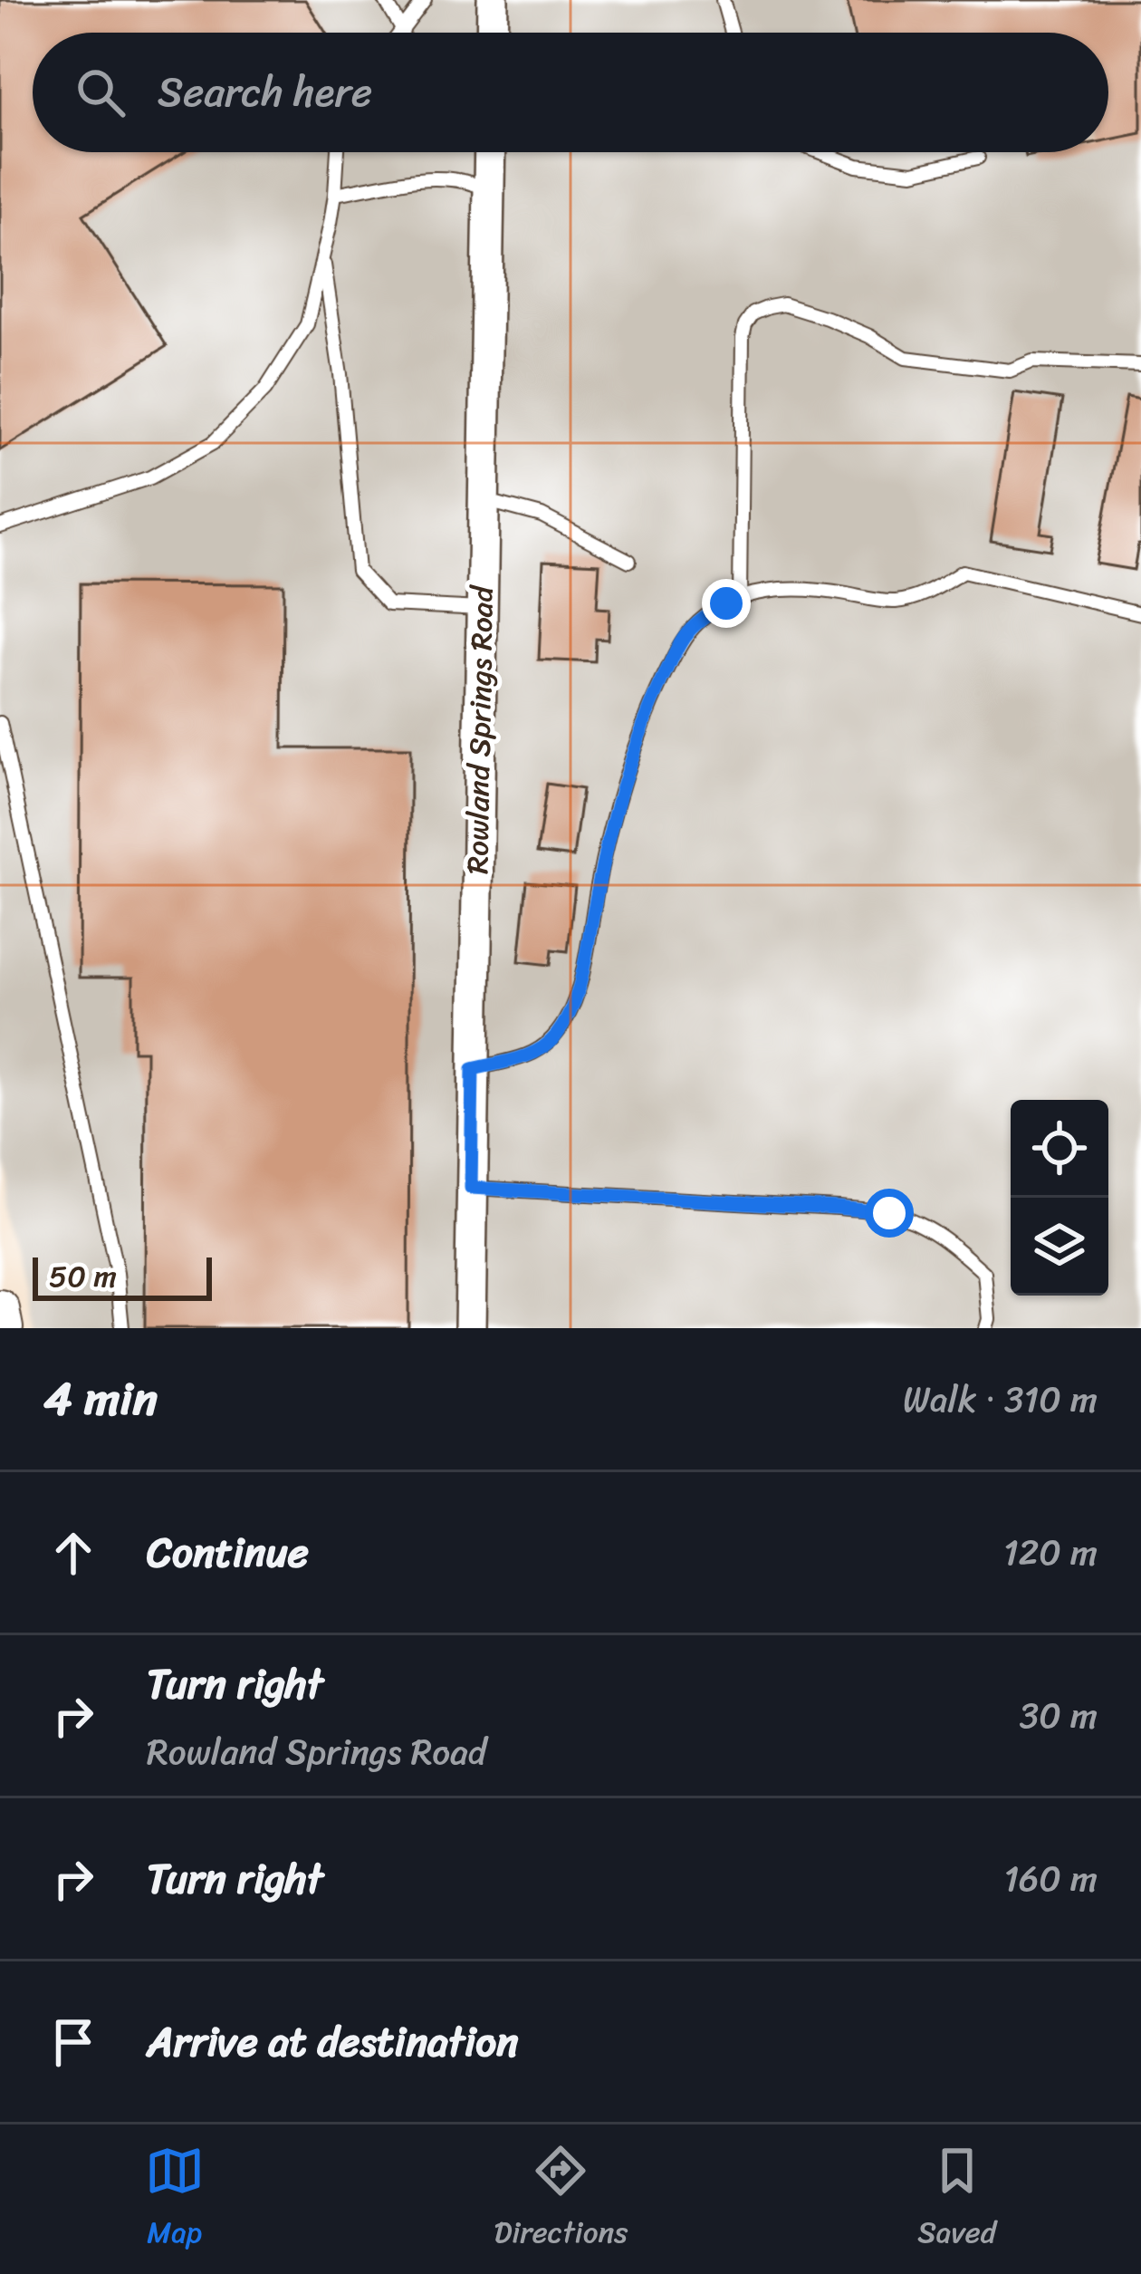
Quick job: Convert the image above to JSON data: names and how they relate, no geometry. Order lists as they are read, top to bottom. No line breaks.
{"streets":{"street":["Rowland Springs Road"]},"scale_bar":"50 m","page":{"search":"Search here","scale":"50 m","heading":["4 min","Walk · 310 m"],"list":[["Continue","120 m"],["Turn right","Rowland Springs Road","30 m"],["Turn right","160 m"],"Arrive at destination"],"nav":["Map","Directions","Saved"]}}
